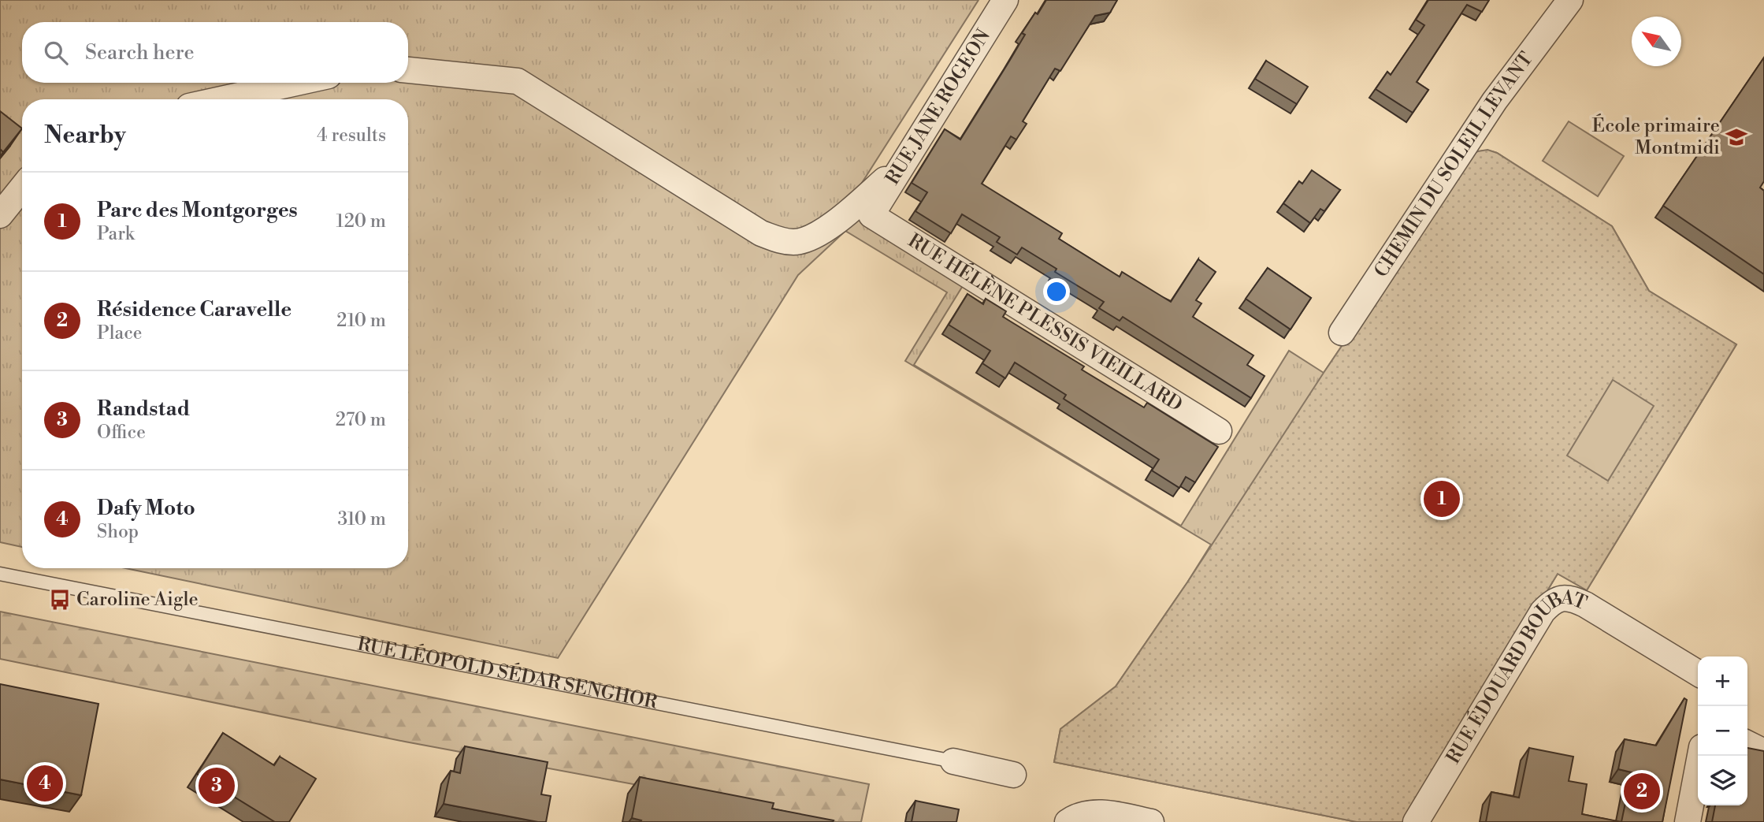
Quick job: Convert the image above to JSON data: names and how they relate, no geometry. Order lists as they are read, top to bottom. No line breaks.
{"streets":{"street":["RUE JANE ROGEON","CHEMIN DU SOLEIL LEVANT","RUE HÉLÈNE PLESSIS VIEILLARD","RUE LÉOPOLD SÉDAR SENGHOR","RUE ÉDOUARD BOUBAT"]},"crossings":[["RUE JANE ROGEON","RUE HÉLÈNE PLESSIS VIEILLARD"]],"places":{"school or university":["École primaire Montmidi"],"bus stop":["Caroline Aigle"]},"north":"top left","page":{"search":"Search here","heading":["Nearby","4 results"],"list":[{"mark":"1","name":"Parc des Montgorges","note":"Park","value":"120 m"},{"mark":"2","name":"Résidence Caravelle","note":"Place","value":"210 m"},{"mark":"3","name":"Randstad","note":"Office","value":"270 m"},{"mark":"4","name":"Dafy Moto","note":"Shop","value":"310 m"}],"pins":["1","4","3","2"],"map_buttons":["+","−"]}}
